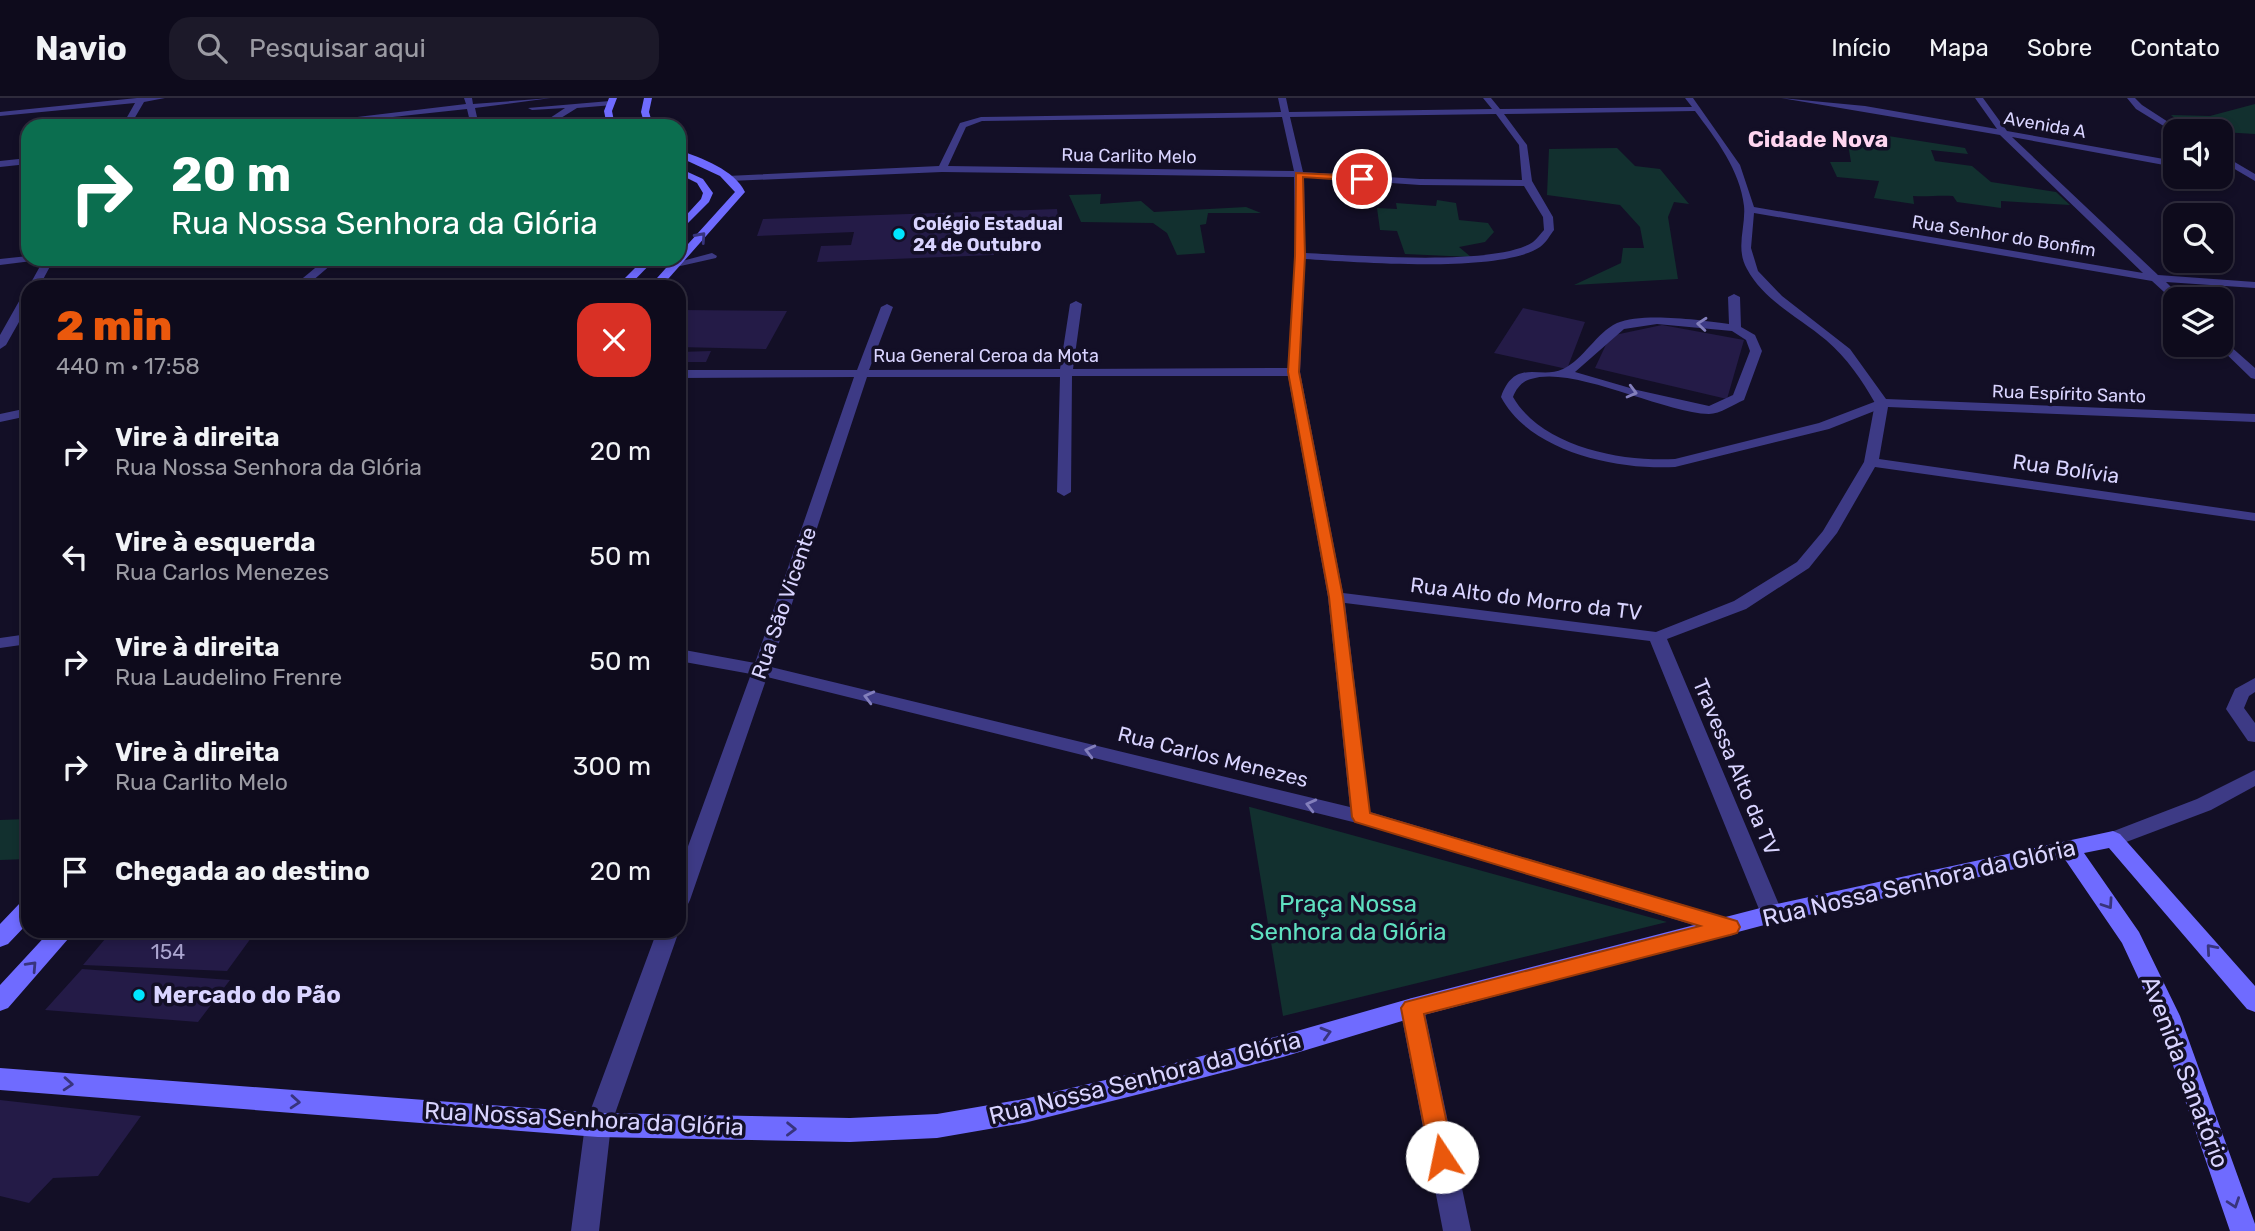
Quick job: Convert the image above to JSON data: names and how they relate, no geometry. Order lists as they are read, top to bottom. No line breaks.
{"streets":{"street":["Avenida A","Rua Carlito Melo","Rua Senhor do Bonfim","Rua General Ceroa da Mota","Rua Espírito Santo","Rua Bolívia","Rua Alto do Morro da TV","Rua São Vicente","Rua Carlos Menezes","Travessa Alto da TV","Rua Nossa Senhora da Glória","Avenida Sanatório"]},"crossings":[["Rua General Ceroa da Mota","Rua São Vicente"],["Rua Espírito Santo","Rua Alto do Morro da TV"],["Rua Bolívia","Rua Alto do Morro da TV"],["Rua Alto do Morro da TV","Travessa Alto da TV"],["Rua São Vicente","Rua Carlos Menezes"],["Rua Carlos Menezes","Rua Nossa Senhora da Glória"],["Travessa Alto da TV","Rua Nossa Senhora da Glória"],["Rua Nossa Senhora da Glória","Avenida Sanatório"]],"one_way":["Rua Carlos Menezes","Rua Nossa Senhora da Glória"],"districts":["Cidade Nova"],"parks":["Praça Nossa Senhora da Glória"],"places":["Colégio Estadual 24 de Outubro","Mercado do Pão"],"house_numbers":["154"],"page":{"header":"Navio","search":"Pesquisar aqui","nav":["Início","Mapa","Sobre","Contato"],"turn":["20 m","Rua Nossa Senhora da Glória"],"heading":["2 min","440 m · 17:58"],"list":[{"name":"Vire à direita","note":"Rua Nossa Senhora da Glória","value":"20 m"},{"name":"Vire à esquerda","note":"Rua Carlos Menezes","value":"50 m"},{"name":"Vire à direita","note":"Rua Laudelino Frenre","value":"50 m"},{"name":"Vire à direita","note":"Rua Carlito Melo","value":"300 m"},{"name":"Chegada ao destino","value":"20 m"}]}}
